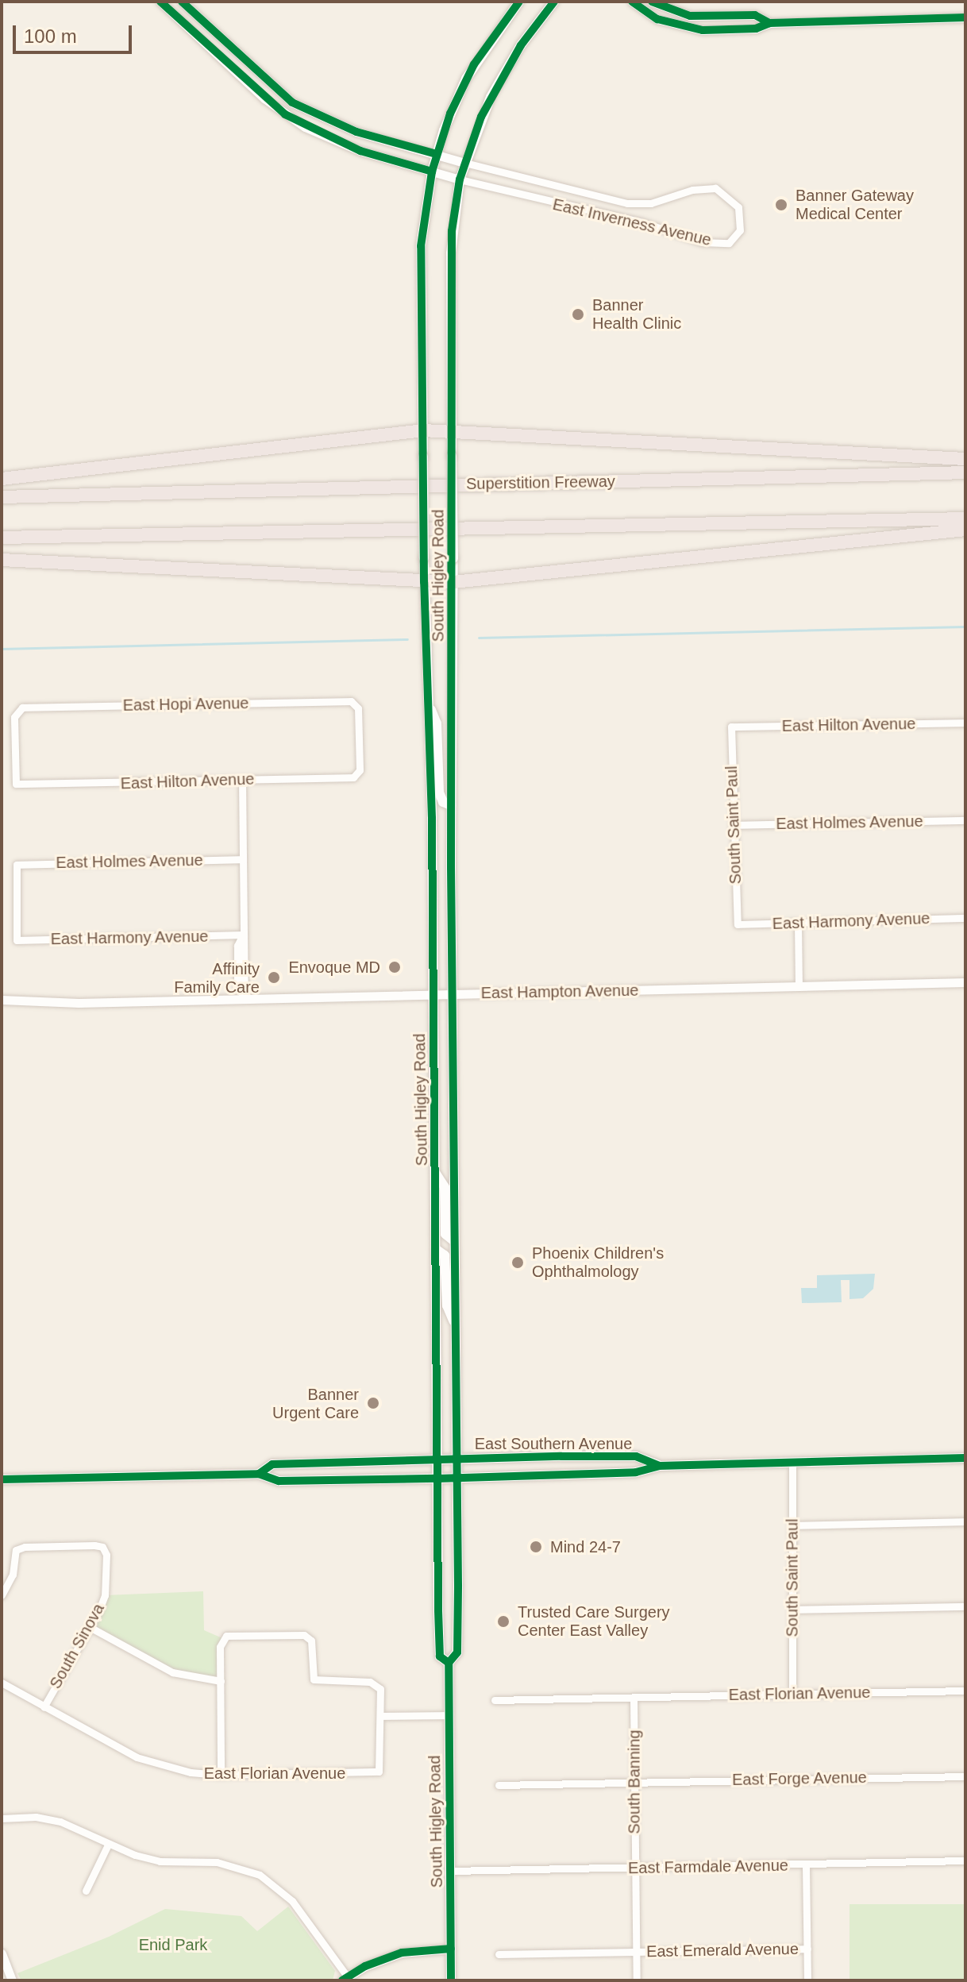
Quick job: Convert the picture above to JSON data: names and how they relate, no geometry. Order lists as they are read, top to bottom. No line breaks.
{"streets":{"highway":["Superstition Freeway"],"main road":["South Higley Road","East Southern Avenue"],"street":["East Inverness Avenue","East Hopi Avenue","East Hilton Avenue","East Holmes Avenue","South Saint Paul","East Harmony Avenue","East Hampton Avenue","South Sinova","East Florian Avenue","East Forge Avenue","South Banning","East Farmdale Avenue","East Emerald Avenue"]},"crossings":[["East Inverness Avenue","South Higley Road"],["South Higley Road","East Hampton Avenue"],["South Higley Road","East Southern Avenue"],["South Higley Road","East Farmdale Avenue"],["East Hopi Avenue","East Hilton Avenue"],["East Hilton Avenue","South Saint Paul"],["East Holmes Avenue","South Saint Paul"],["East Holmes Avenue","East Harmony Avenue"],["South Saint Paul","East Harmony Avenue"],["South Saint Paul","East Southern Avenue"],["South Saint Paul","East Florian Avenue"],["South Sinova","East Florian Avenue"],["East Florian Avenue","South Banning"],["East Forge Avenue","South Banning"],["South Banning","East Farmdale Avenue"],["South Banning","East Emerald Avenue"]],"parks":["Enid Park"],"places":["Banner Gateway Medical Center","Banner Health Clinic","Envoque MD","Affinity Family Care","Phoenix Children's Ophthalmology","Banner Urgent Care","Mind 24-7","Trusted Care Surgery Center East Valley"],"scale_bar":"100 m"}
